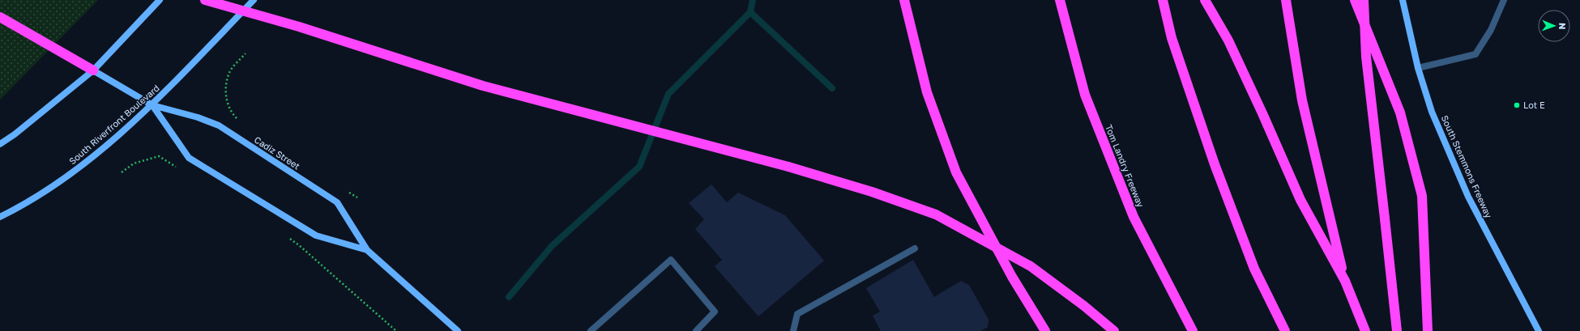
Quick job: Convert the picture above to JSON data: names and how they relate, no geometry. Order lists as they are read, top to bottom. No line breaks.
{"streets":{"highway":["Tom Landry Freeway"],"main road":["South Riverfront Boulevard","Cadiz Street","South Stemmons Freeway"]},"crossings":[["South Riverfront Boulevard","Cadiz Street"]],"places":["Lot E"],"north":"right"}
